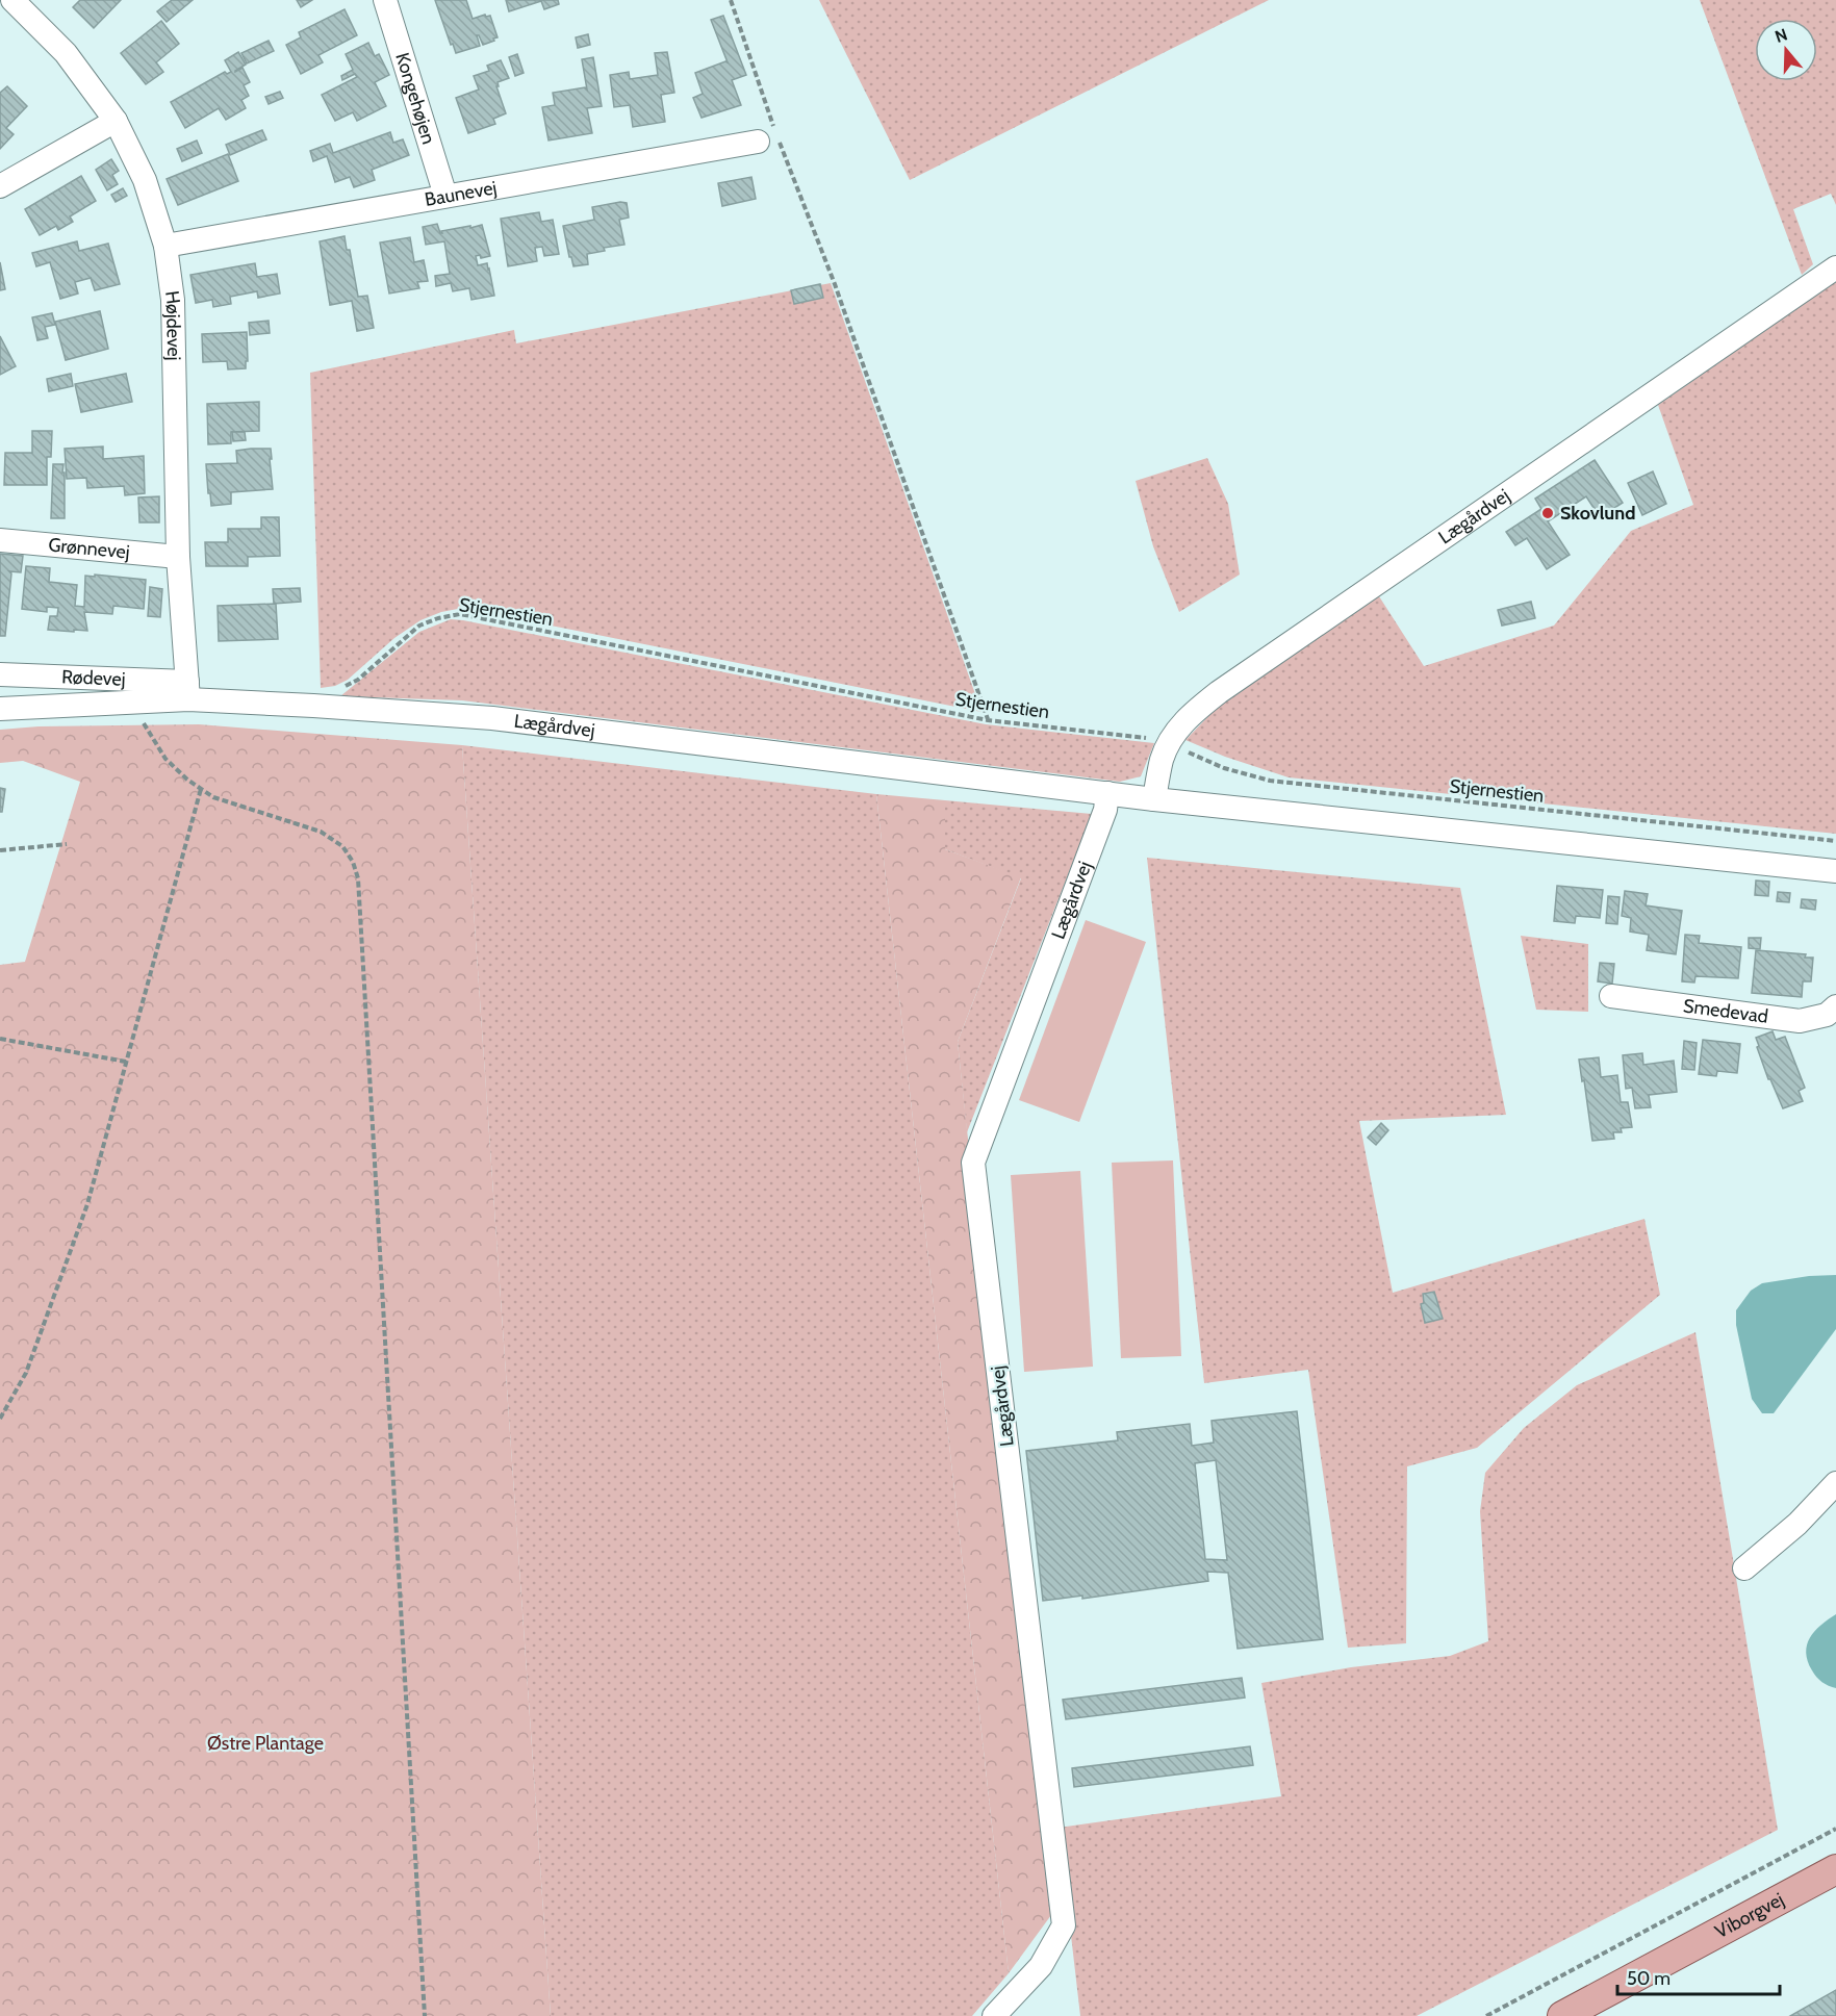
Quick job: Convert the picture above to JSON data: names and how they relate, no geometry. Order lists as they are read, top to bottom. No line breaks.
{"streets":{"main road":["Viborgvej"],"street":["Kongehøjen","Baunevej","Højdevej","Lægårdvej","Grønnevej","Rødevej","Smedevad"],"path":["Stjernestien"]},"crossings":[["Kongehøjen","Baunevej"],["Baunevej","Højdevej"],["Højdevej","Lægårdvej"],["Højdevej","Grønnevej"],["Højdevej","Rødevej"],["Lægårdvej","Stjernestien"],["Lægårdvej","Rødevej"]],"parks":["Østre Plantage"],"places":["Skovlund"],"scale_bar":"50 m","north":"top"}
